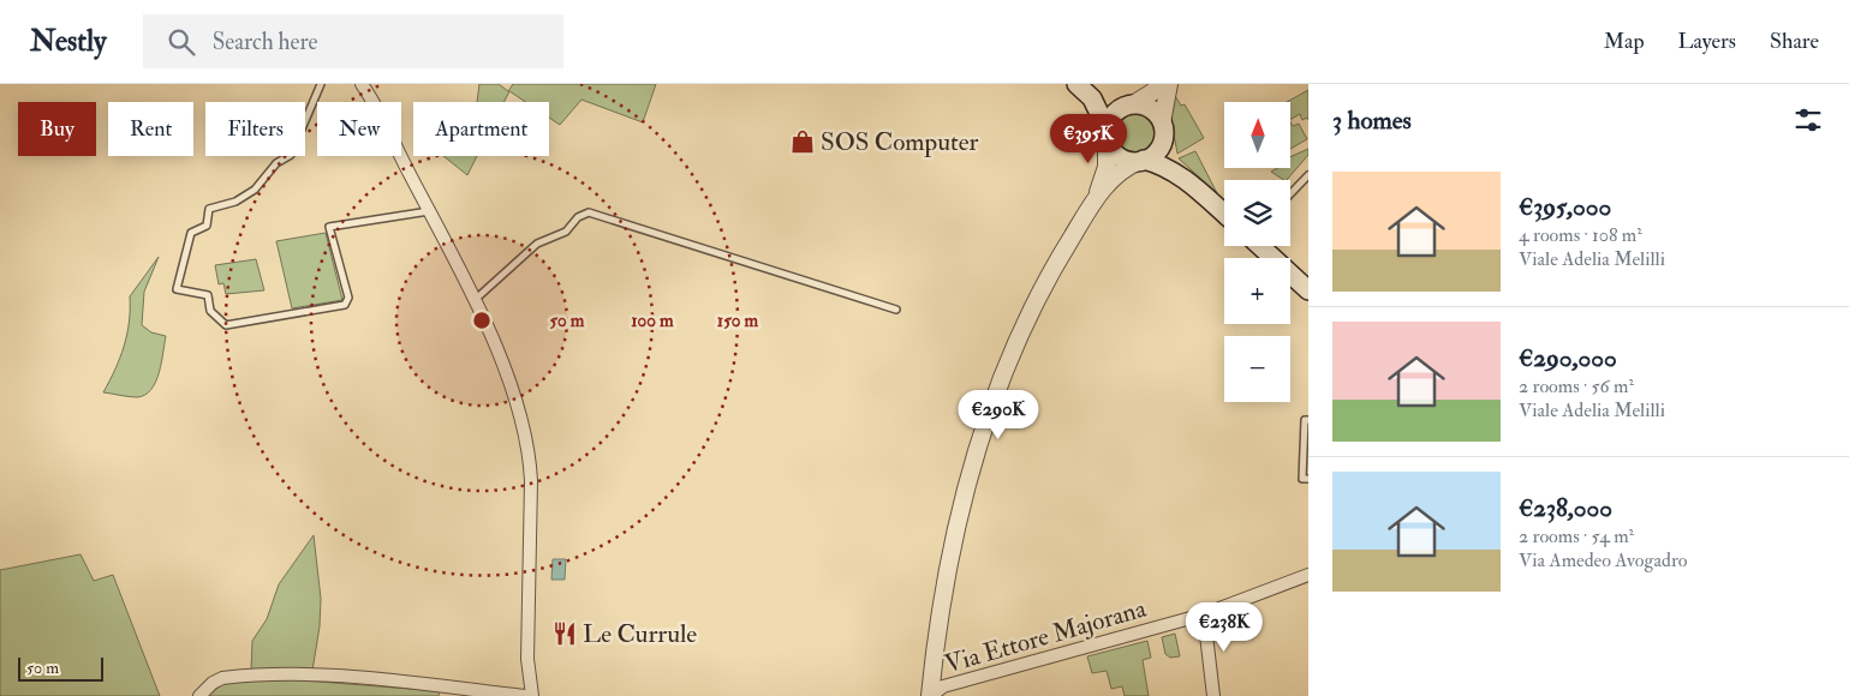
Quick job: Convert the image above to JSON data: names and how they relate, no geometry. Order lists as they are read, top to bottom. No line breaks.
{"streets":{"street":["Via Ettore Majorana"]},"places":{"shop":["SOS Computer"],"restaurant":["Le Currule"]},"scale_bar":"50 m","north":"top","page":{"header":"Nestly","search":"Search here","nav":["Map","Layers","Share"],"heading":"3 homes","map_buttons":["+","−"],"chip":["Buy","Rent","Filters","New","Apartment"],"price":["€395K","€290K","€238K"],"list":[{"name":"€395,000","note":"4 rooms · 108 m² · Viale Adelia Melilli"},{"name":"€290,000","note":"2 rooms · 56 m² · Viale Adelia Melilli"},{"name":"€238,000","note":"2 rooms · 54 m² · Via Amedeo Avogadro"}],"scale":"50 m"},"rings":["50 m","100 m","150 m"]}
